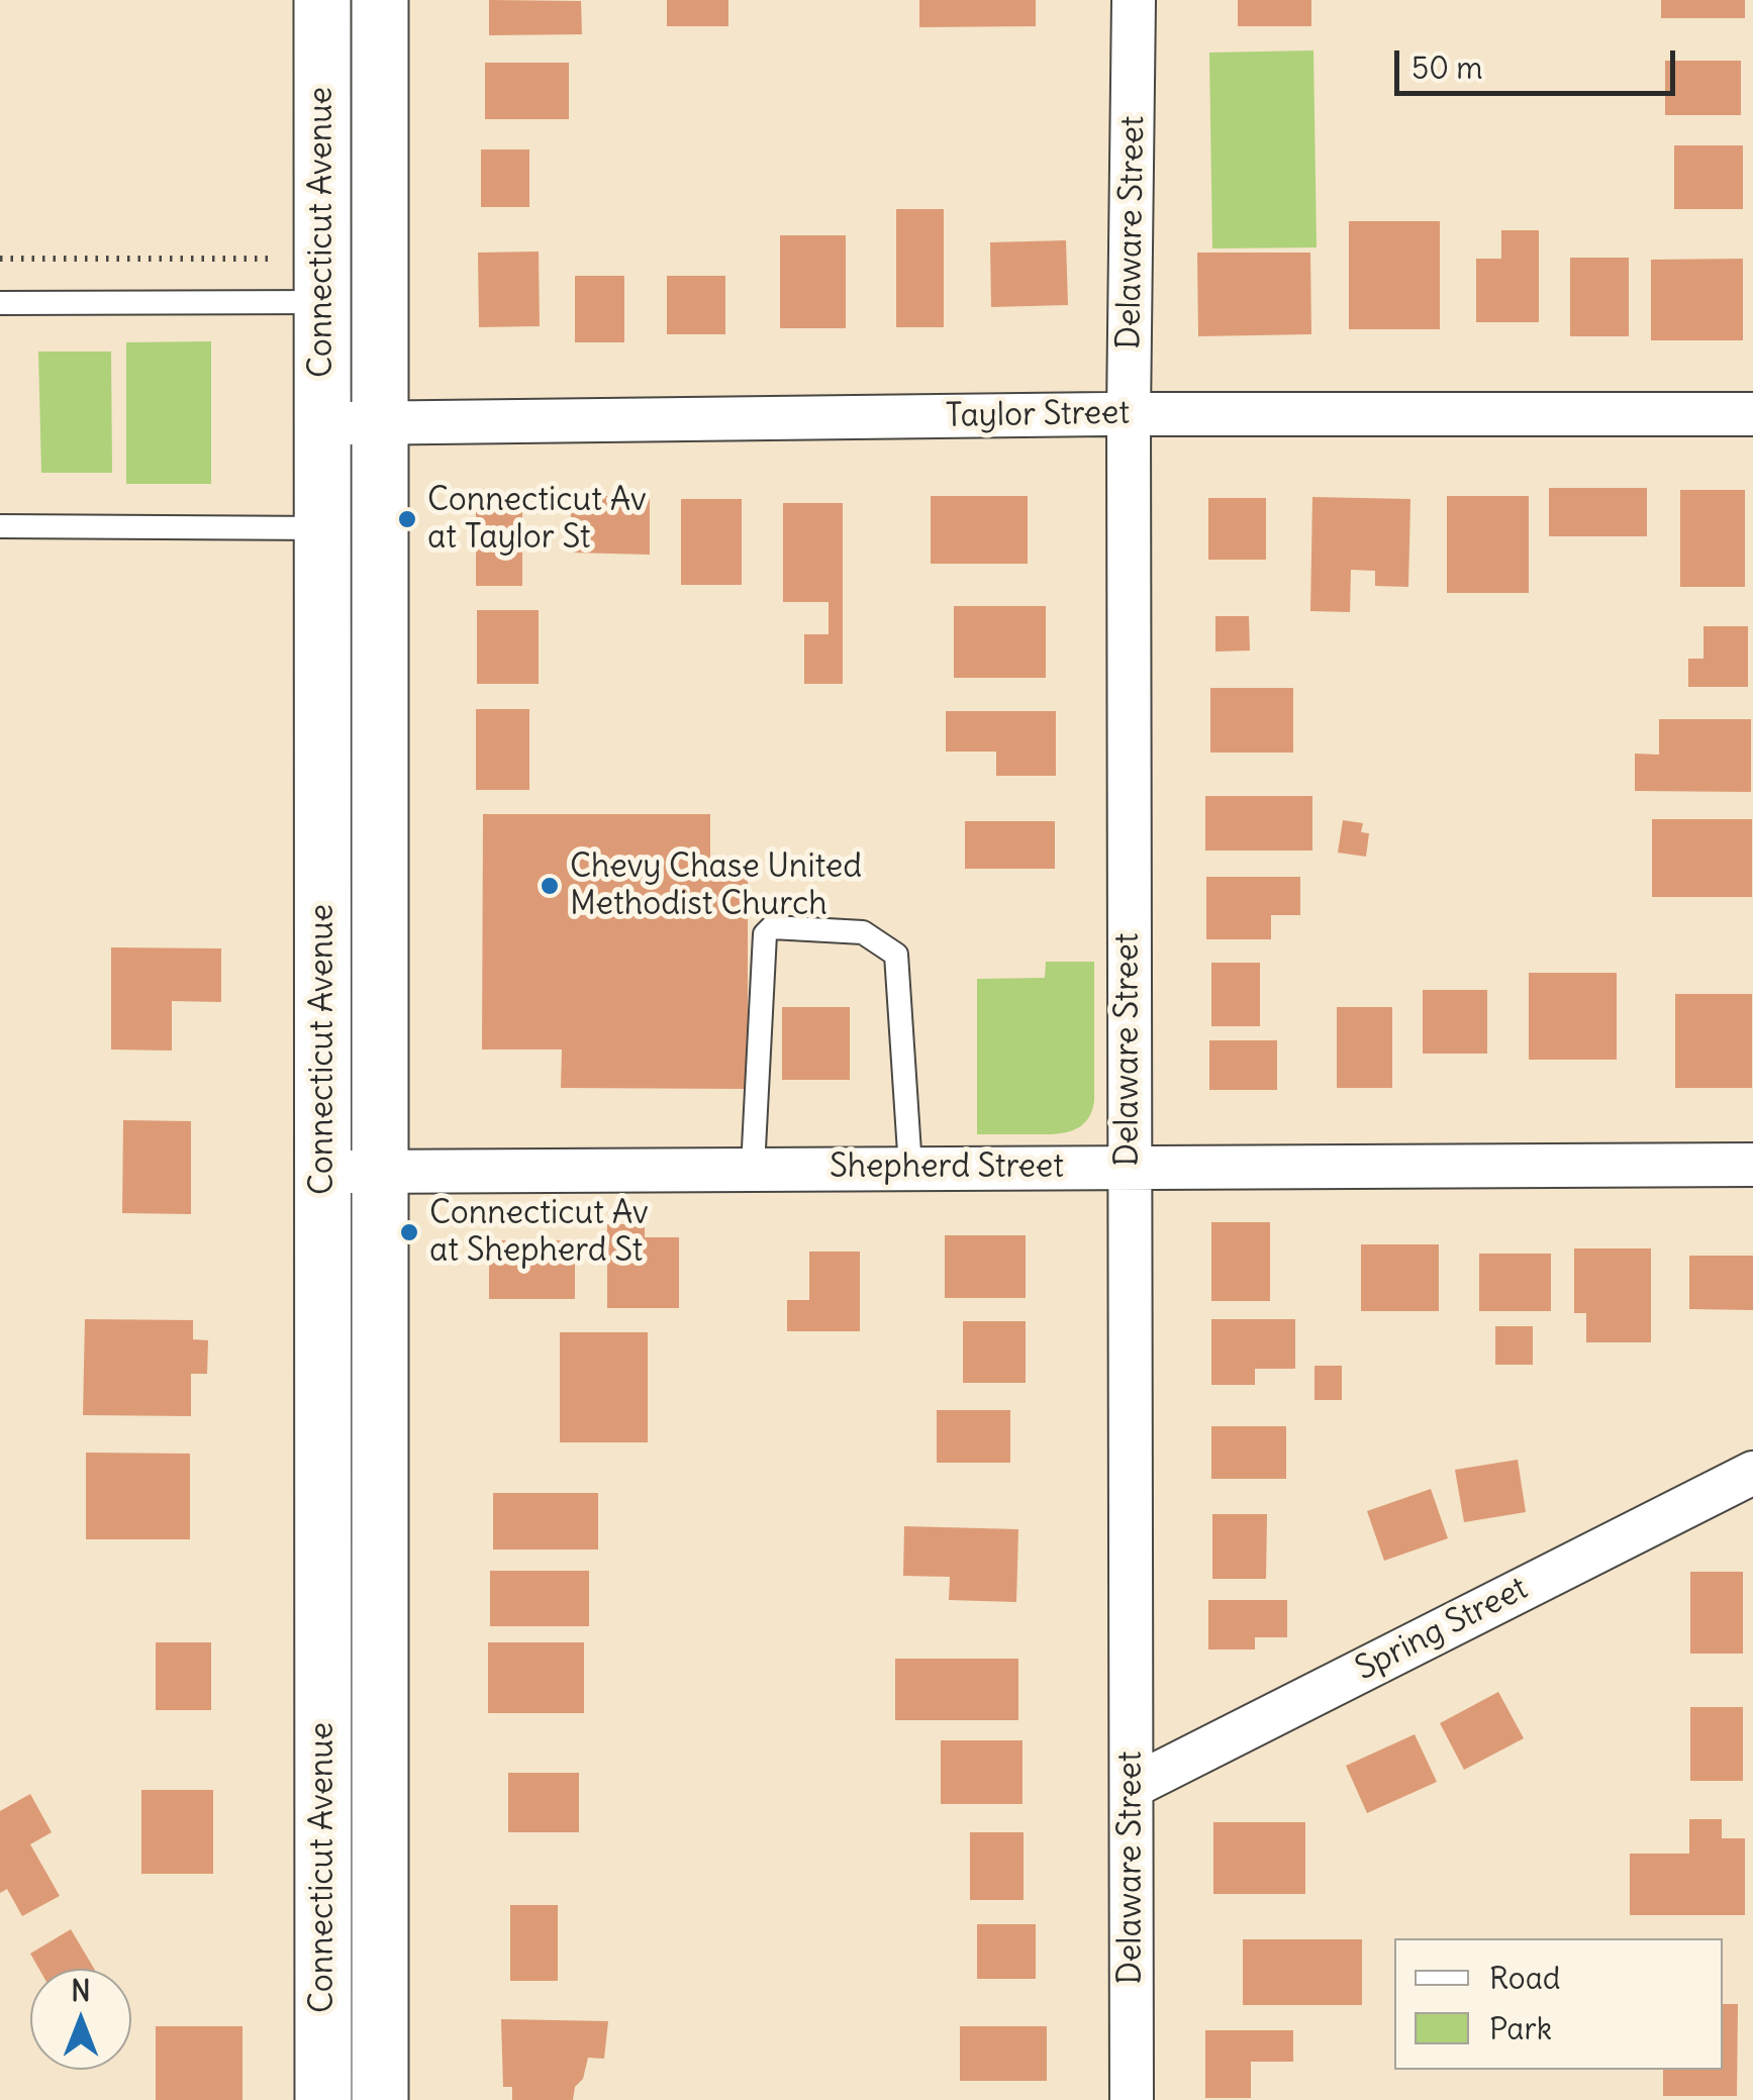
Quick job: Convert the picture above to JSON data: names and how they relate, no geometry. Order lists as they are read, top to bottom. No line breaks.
{"streets":{"main road":["Connecticut Avenue"],"street":["Delaware Street","Taylor Street","Shepherd Street","Spring Street"]},"crossings":[["Connecticut Avenue","Taylor Street"],["Connecticut Avenue","Shepherd Street"],["Delaware Street","Taylor Street"],["Delaware Street","Shepherd Street"],["Delaware Street","Spring Street"]],"places":["Connecticut Av at Taylor St","Chevy Chase United Methodist Church","Connecticut Av at Shepherd St"],"legend":["Road","Park"],"scale_bar":"50 m","north":"top"}
